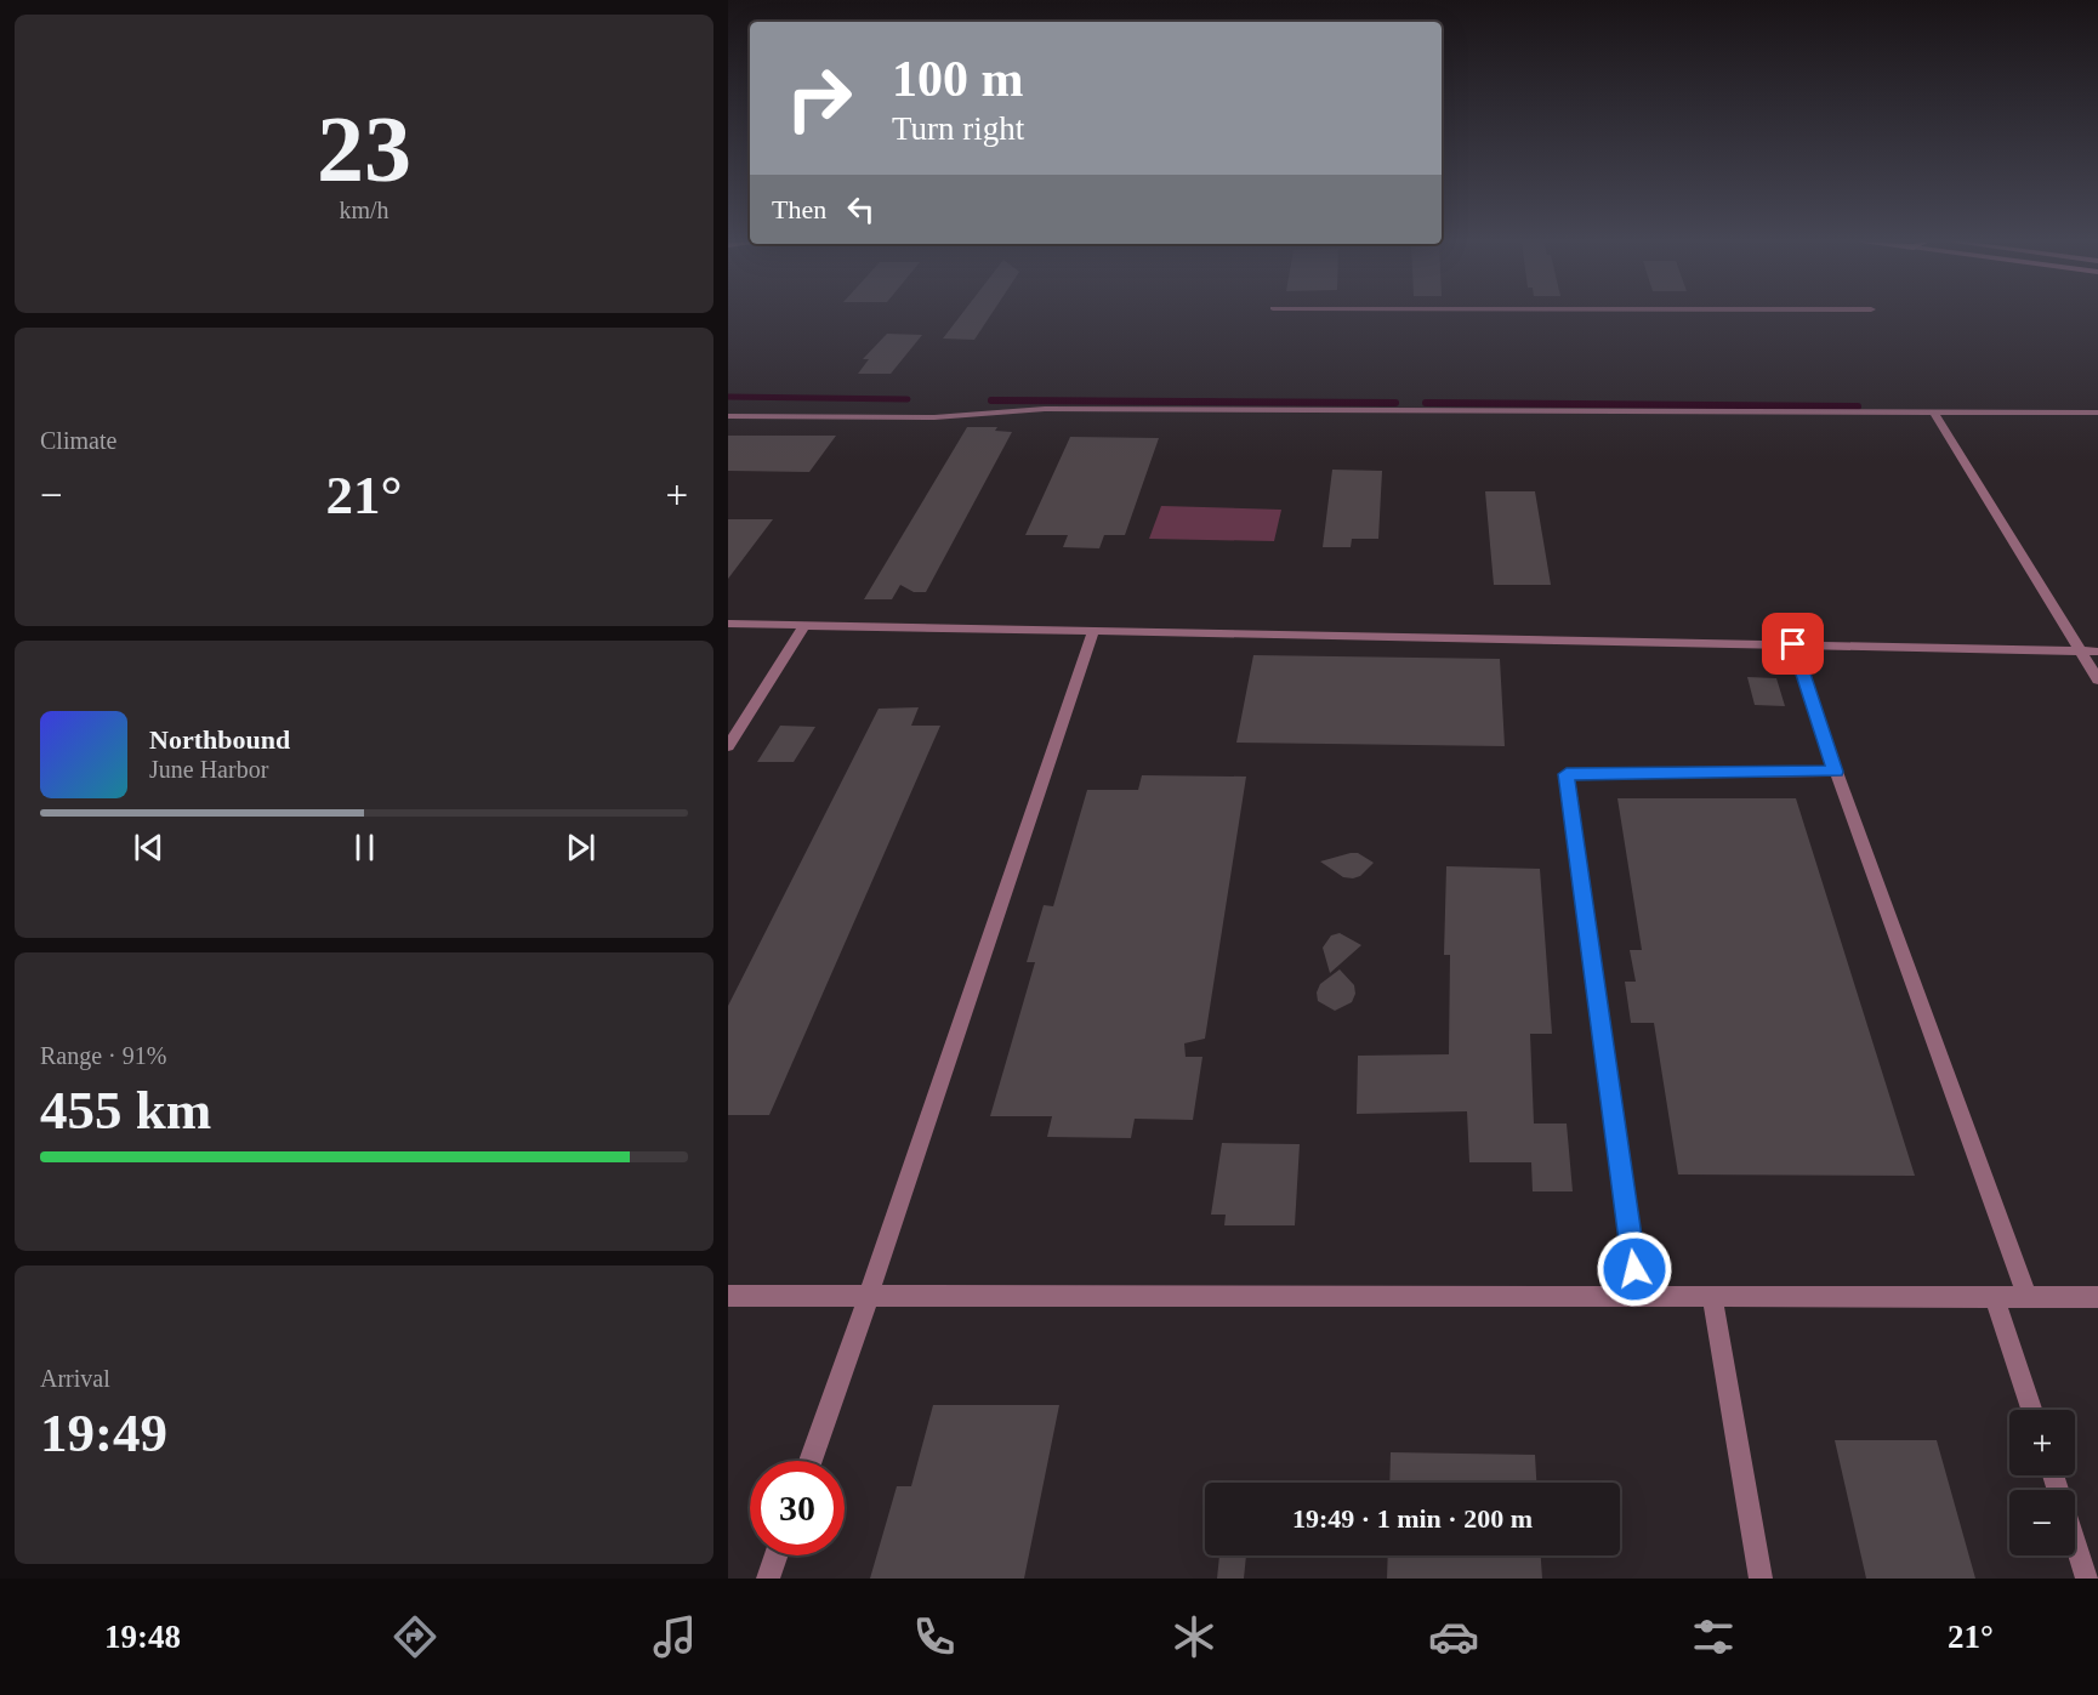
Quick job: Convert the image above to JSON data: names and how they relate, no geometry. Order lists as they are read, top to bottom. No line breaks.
{"page":{"tile":[["23","km/h"],"Climate",["Range · 91%","455 km"],["Arrival","19:49"]],"turn":["100 m","Turn right"],"then":"Then","heat":["−","21°","+"],"song":["Northbound","June Harbor"],"map_buttons":["+","−"],"limit":"30","trip":"19:49 · 1 min · 200 m","tabs":["19:48","21°"]}}
